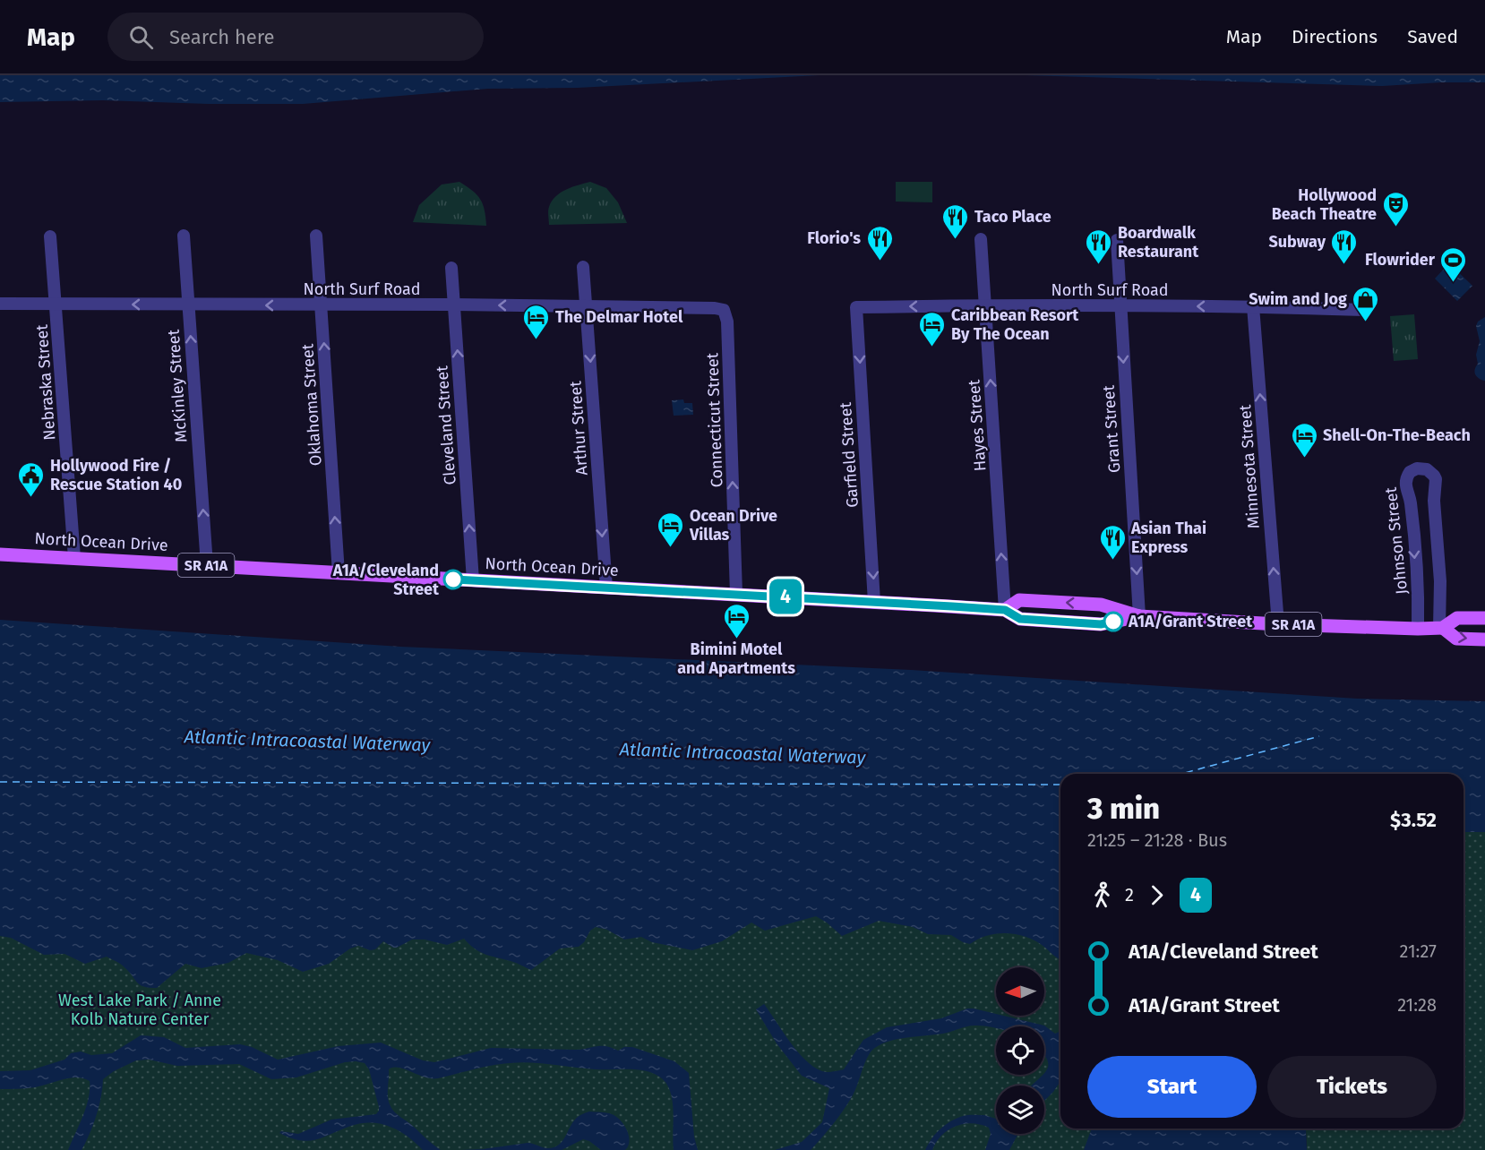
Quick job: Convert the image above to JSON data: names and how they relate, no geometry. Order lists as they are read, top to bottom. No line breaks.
{"streets":{"main road":["North Ocean Drive","SR A1A"],"street":["North Surf Road","Nebraska Street","McKinley Street","Oklahoma Street","Connecticut Street","Cleveland Street","Hayes Street","Arthur Street","Grant Street","Garfield Street","Minnesota Street","Johnson Street"]},"crossings":[["North Surf Road","Nebraska Street"],["North Surf Road","McKinley Street"],["North Surf Road","Oklahoma Street"],["North Surf Road","Connecticut Street"],["North Surf Road","Cleveland Street"],["North Surf Road","Hayes Street"],["North Surf Road","Arthur Street"],["North Surf Road","Grant Street"],["North Surf Road","Garfield Street"],["North Surf Road","Minnesota Street"],["Nebraska Street","North Ocean Drive"],["McKinley Street","North Ocean Drive"],["Oklahoma Street","North Ocean Drive"],["Connecticut Street","North Ocean Drive"],["Cleveland Street","North Ocean Drive"],["Hayes Street","North Ocean Drive"],["Arthur Street","North Ocean Drive"],["Grant Street","North Ocean Drive"],["Garfield Street","North Ocean Drive"],["Minnesota Street","North Ocean Drive"],["Johnson Street","North Ocean Drive"]],"one_way":["North Surf Road","McKinley Street","Oklahoma Street","Connecticut Street","Cleveland Street","Hayes Street","Arthur Street","Grant Street","Garfield Street","Minnesota Street"],"water":["Atlantic Intracoastal Waterway"],"parks":["West Lake Park / Anne Kolb Nature Center"],"places":{"theatre":["Hollywood Beach Theatre"],"restaurant":["Taco Place","Florio's","Boardwalk Restaurant","Subway","Asian Thai Express"],"sports":["Flowrider"],"shop":["Swim and Jog"],"hotel":["The Delmar Hotel","Caribbean Resort By The Ocean","Shell-On-The-Beach","Ocean Drive Villas","Bimini Motel and Apartments"],"public building":["Hollywood Fire / Rescue Station 40"],"other":["A1A/Cleveland Street","A1A/Grant Street"]},"lines":["bus line 4"],"north":"left","page":{"header":"Map","search":"Search here","nav":["Map","Directions","Saved"],"on_map":"4","heading":["3 min","21:25 – 21:28 · Bus","$3.52"],"legs":["2","4"],"list":[{"name":"A1A/Cleveland Street","value":"21:27"},{"name":"A1A/Grant Street","value":"21:28"}],"buttons":["Start","Tickets"]}}
